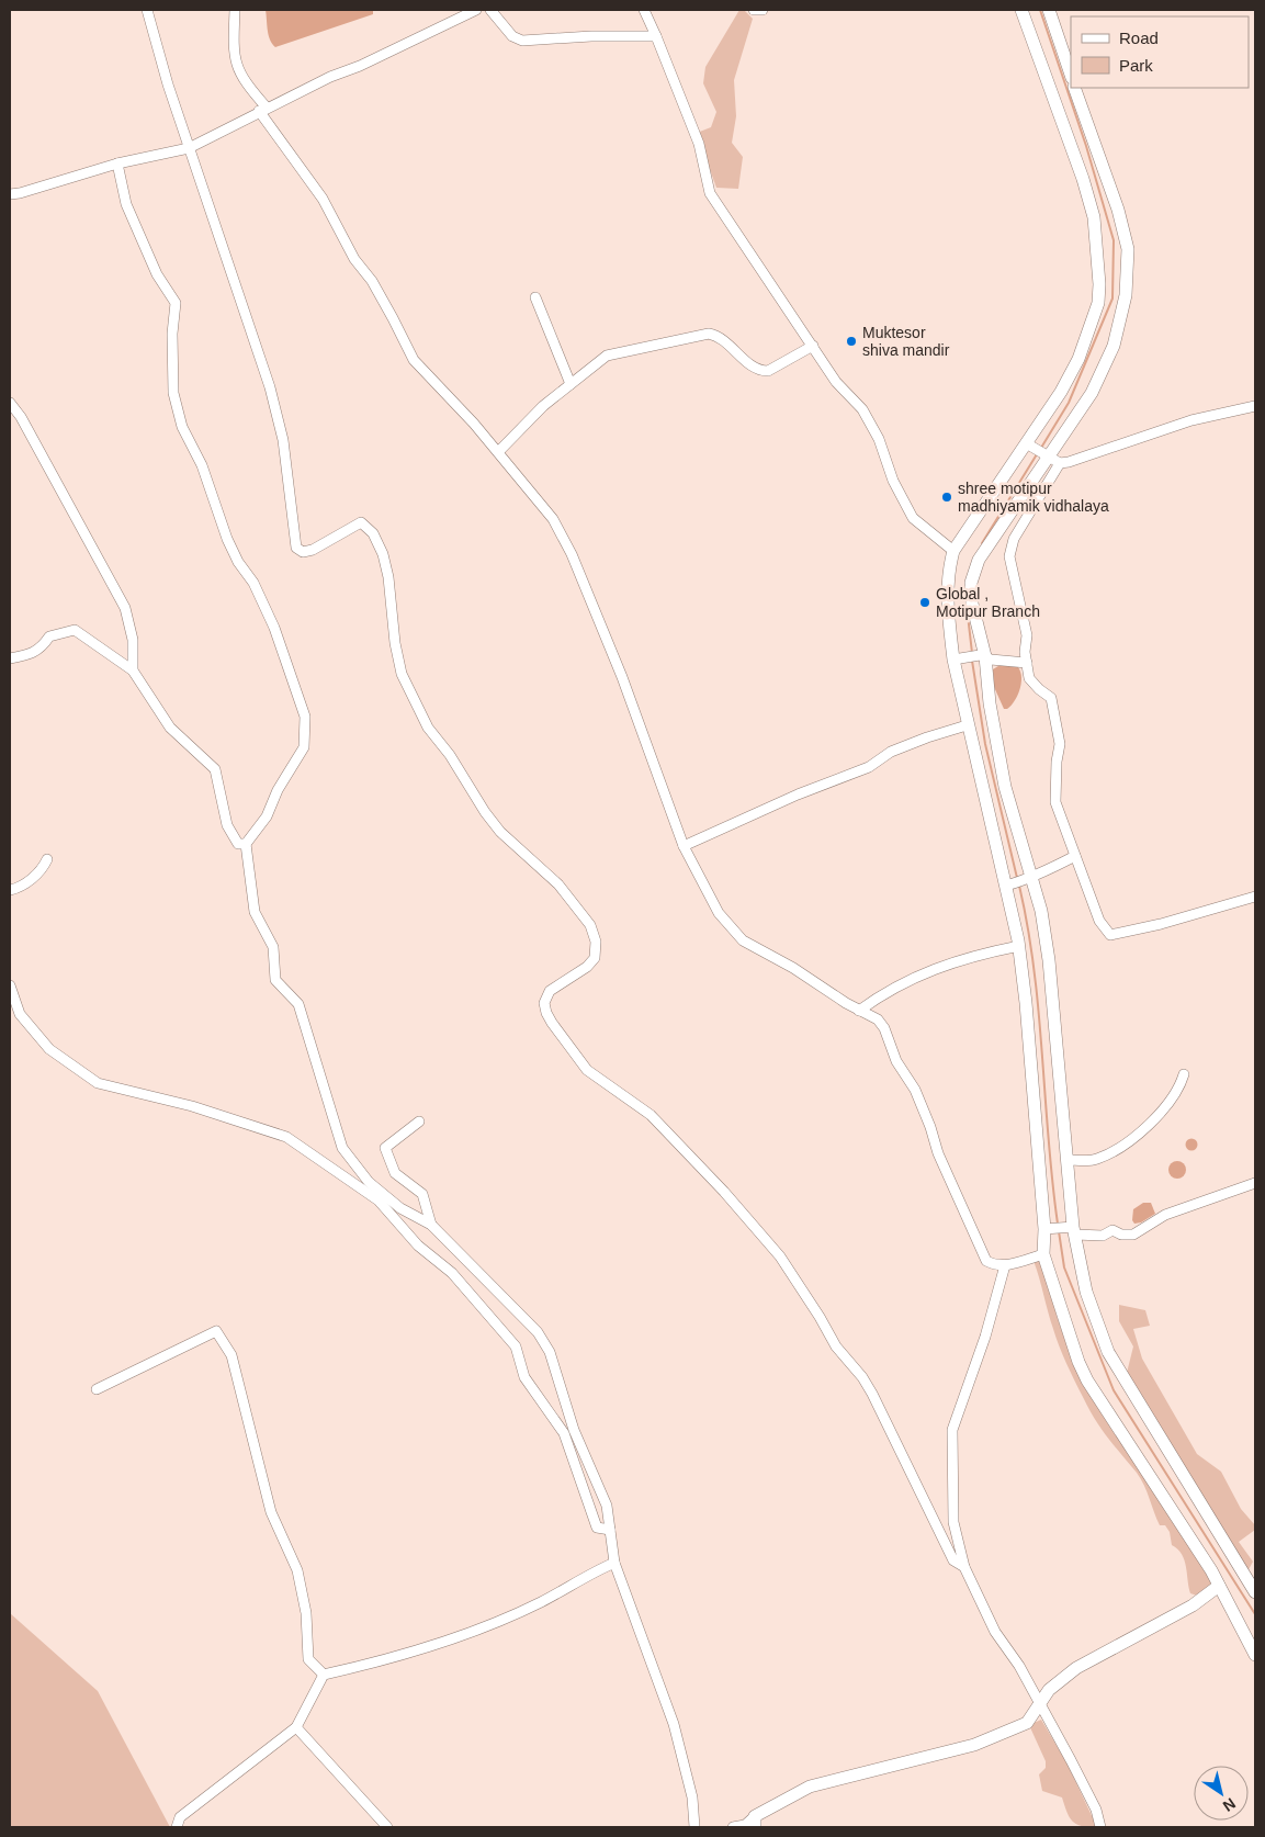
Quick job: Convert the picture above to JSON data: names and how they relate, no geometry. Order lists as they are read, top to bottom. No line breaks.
{"places":["Muktesor shiva mandir","shree motipur madhiyamik vidhalaya","Global , Motipur Branch"],"legend":["Road","Park"],"north":"bottom right"}
